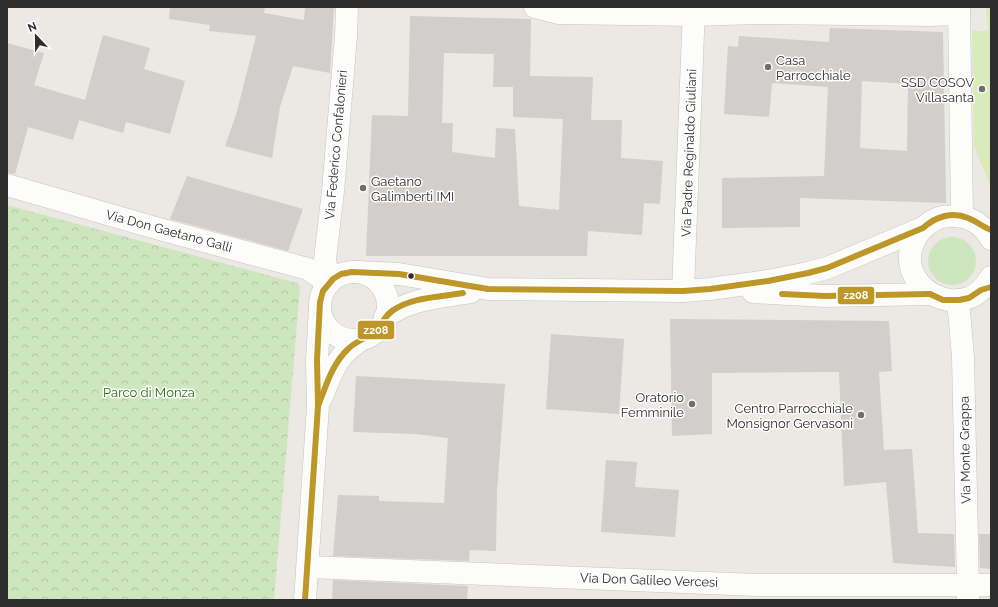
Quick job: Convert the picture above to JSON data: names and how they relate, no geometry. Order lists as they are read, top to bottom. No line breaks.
{"streets":{"street":["Via Federico Confalonieri","Via Padre Reginaldo Giuliani","Via Don Gaetano Galli","Via Monte Grappa","Via Don Galileo Vercesi"]},"crossings":[["Via Federico Confalonieri","Via Don Gaetano Galli"],["Via Monte Grappa","Via Don Galileo Vercesi"]],"parks":["Parco di Monza"],"places":["Casa Parrocchiale","SSD COSOV Villasanta","Gaetano Galimberti IMI","Oratorio Femminile","Centro Parrocchiale Monsignor Gervasoni"],"lines":["transit line z208"],"north":"top"}
